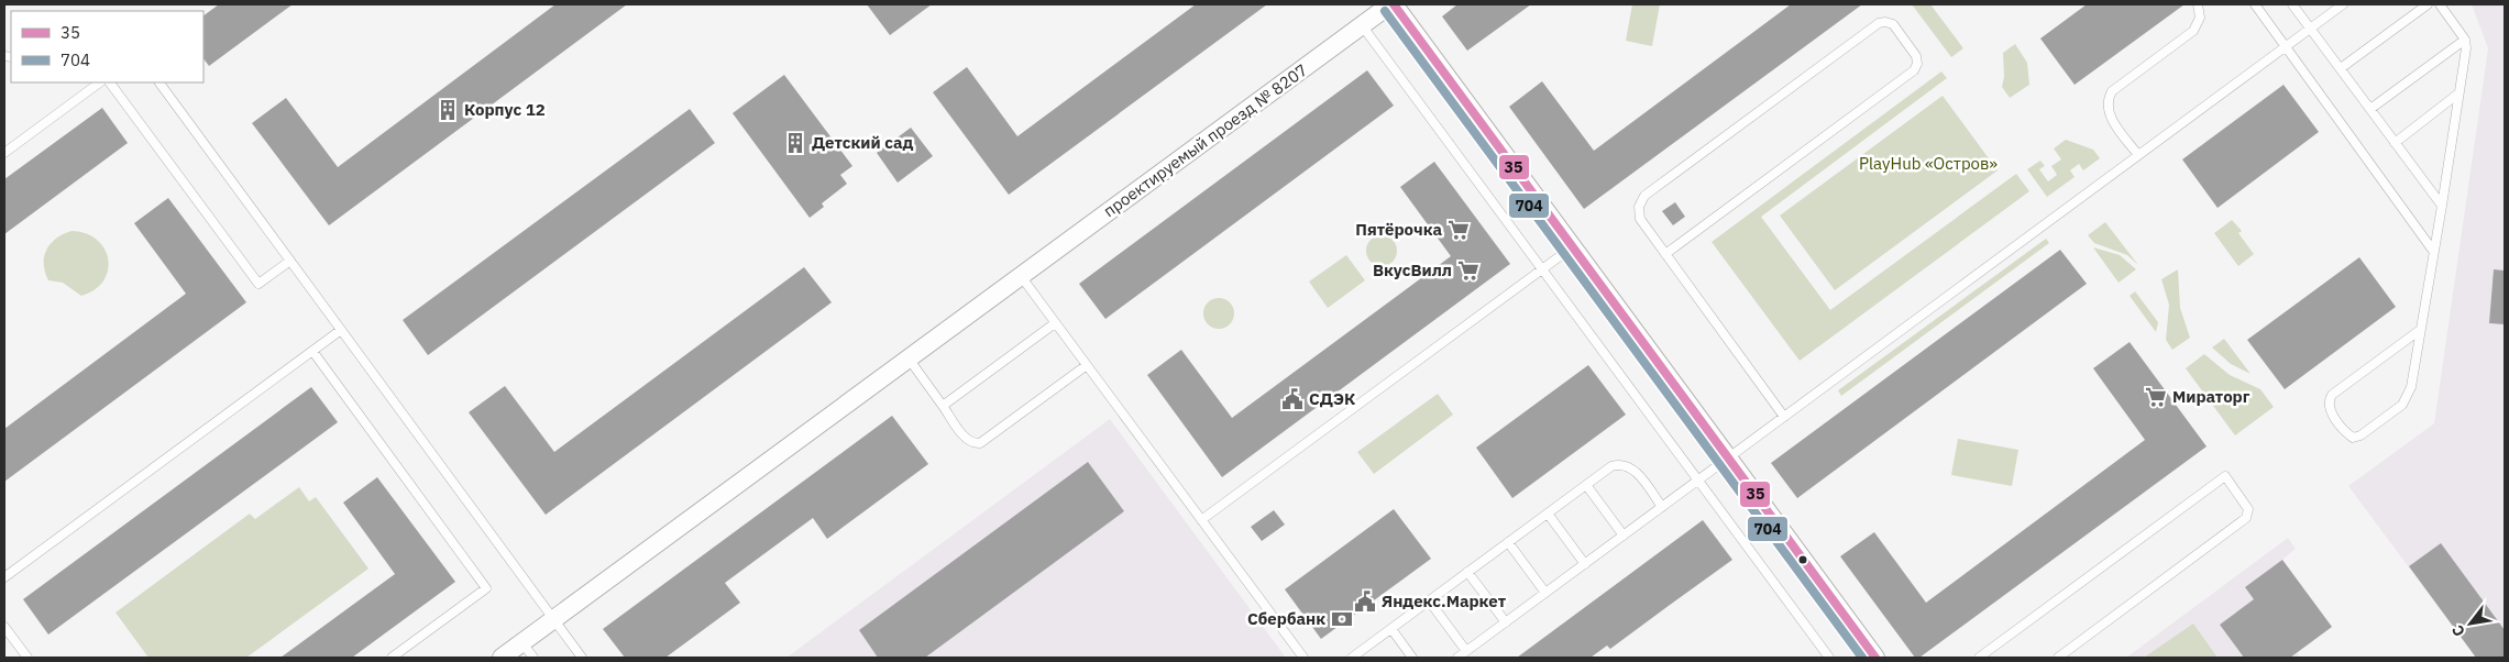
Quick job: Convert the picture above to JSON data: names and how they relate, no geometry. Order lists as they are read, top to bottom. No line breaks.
{"streets":{"street":["проектируемый проезд № 8207"]},"parks":["PlayHub «Остров»"],"places":{"building":["Корпус 12","Детский сад"],"supermarket":["Пятёрочка","ВкусВилл","Мираторг"],"public building":["СДЭК","Яндекс.Маркет"],"bank":["Сбербанк"]},"lines":["transit line 35","transit line 704"],"legend":["35","704"],"north":"bottom left"}
